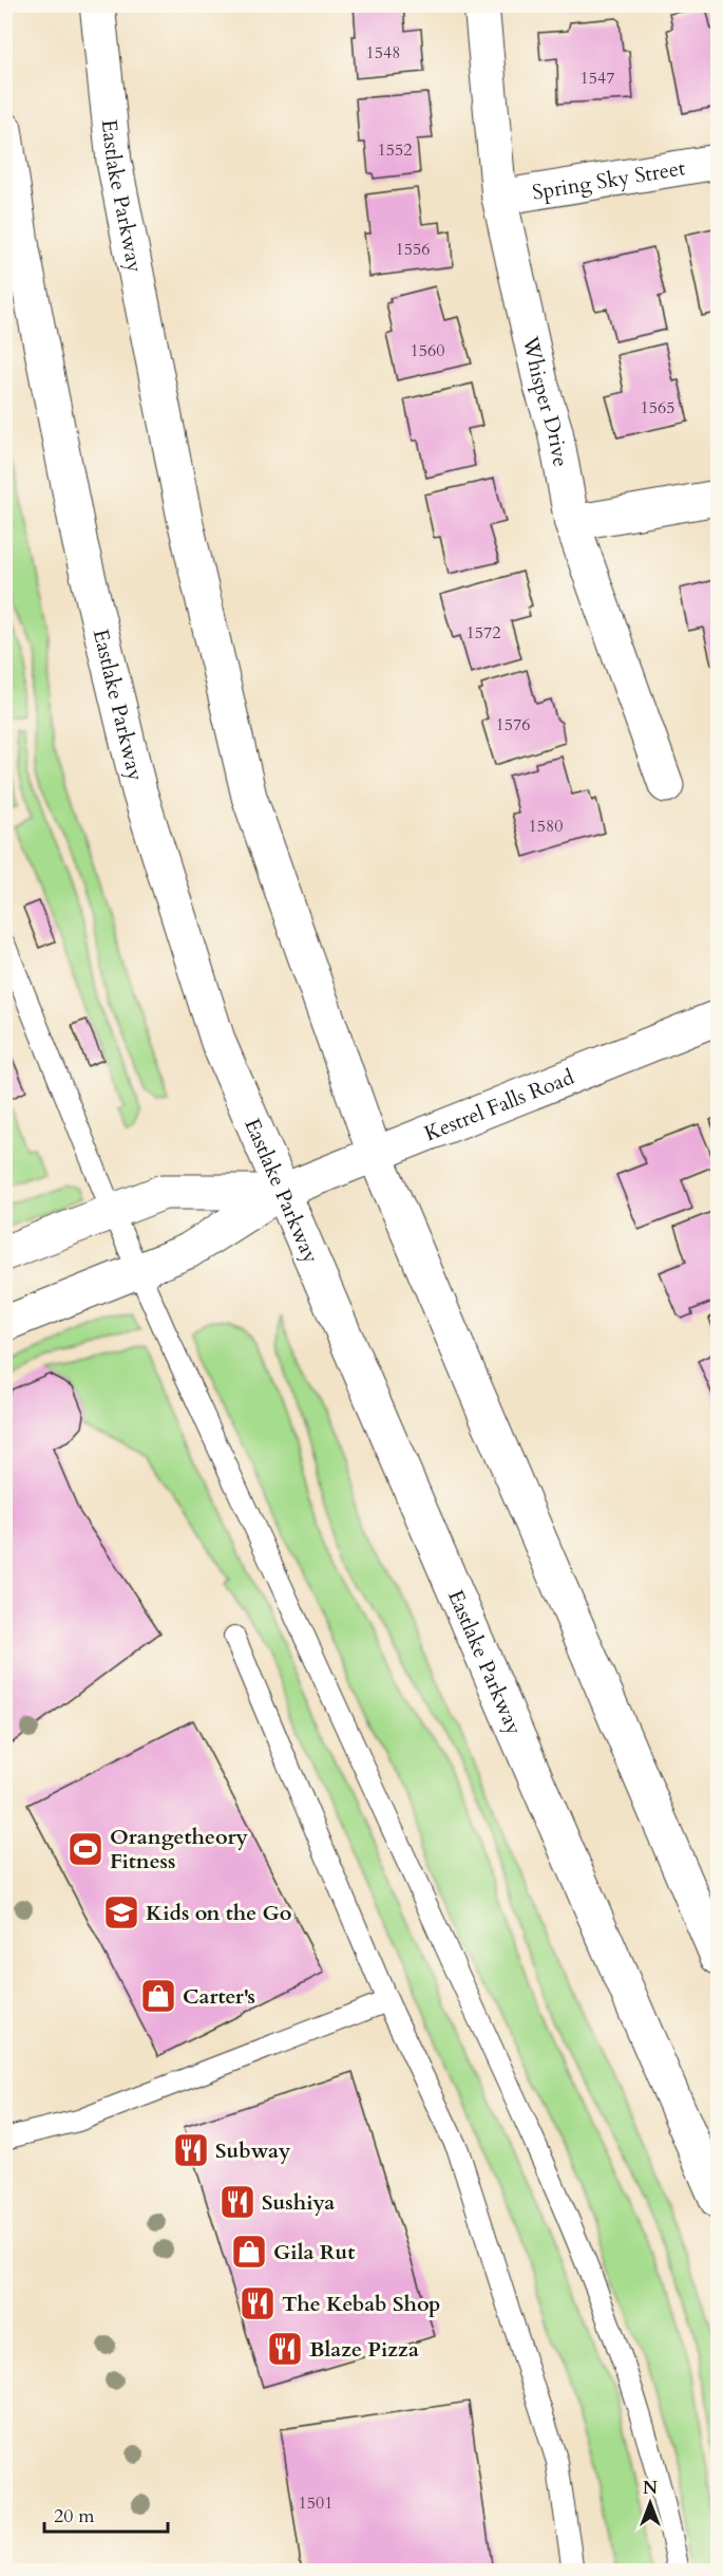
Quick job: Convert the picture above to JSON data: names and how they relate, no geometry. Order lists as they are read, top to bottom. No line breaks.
{"streets":{"main road":["Spring Sky Street","Eastlake Parkway","Whisper Drive","Kestrel Falls Road"]},"crossings":[["Spring Sky Street","Whisper Drive"],["Eastlake Parkway","Kestrel Falls Road"]],"places":{"sports":["Orangetheory Fitness"],"school or university":["Kids on the Go"],"shop":["Carter's","Gila Rut"],"restaurant":["Subway","Sushiya","The Kebab Shop","Blaze Pizza"]},"house_numbers":["1548","1547","1552","1556","1560","1565","1572","1576","1580","1501"],"scale_bar":"20 m","north":"top"}
